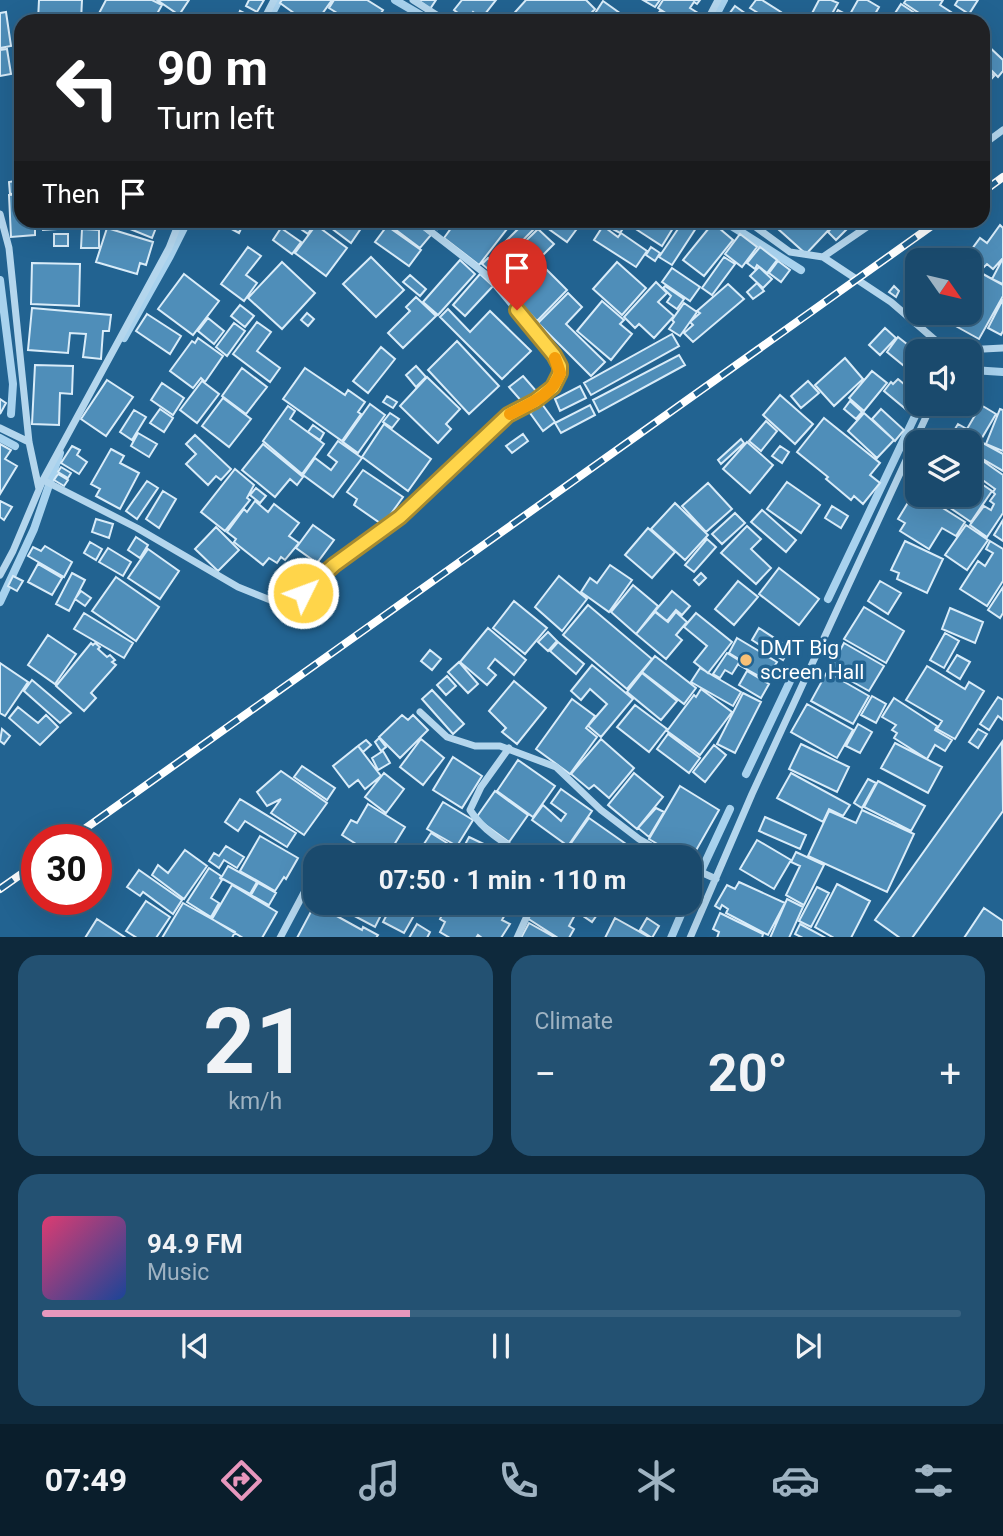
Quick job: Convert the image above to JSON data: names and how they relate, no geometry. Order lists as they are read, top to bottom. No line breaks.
{"places":["DMT Big screen Hall"],"north":"bottom right","page":{"turn":["90 m","Turn left"],"then":"Then","limit":"30","trip":"07:50 · 1 min · 110 m","tile":[["21","km/h"],"Climate"],"heat":["−","20°","+"],"song":["94.9 FM","Music"],"tabs":"07:49"}}
